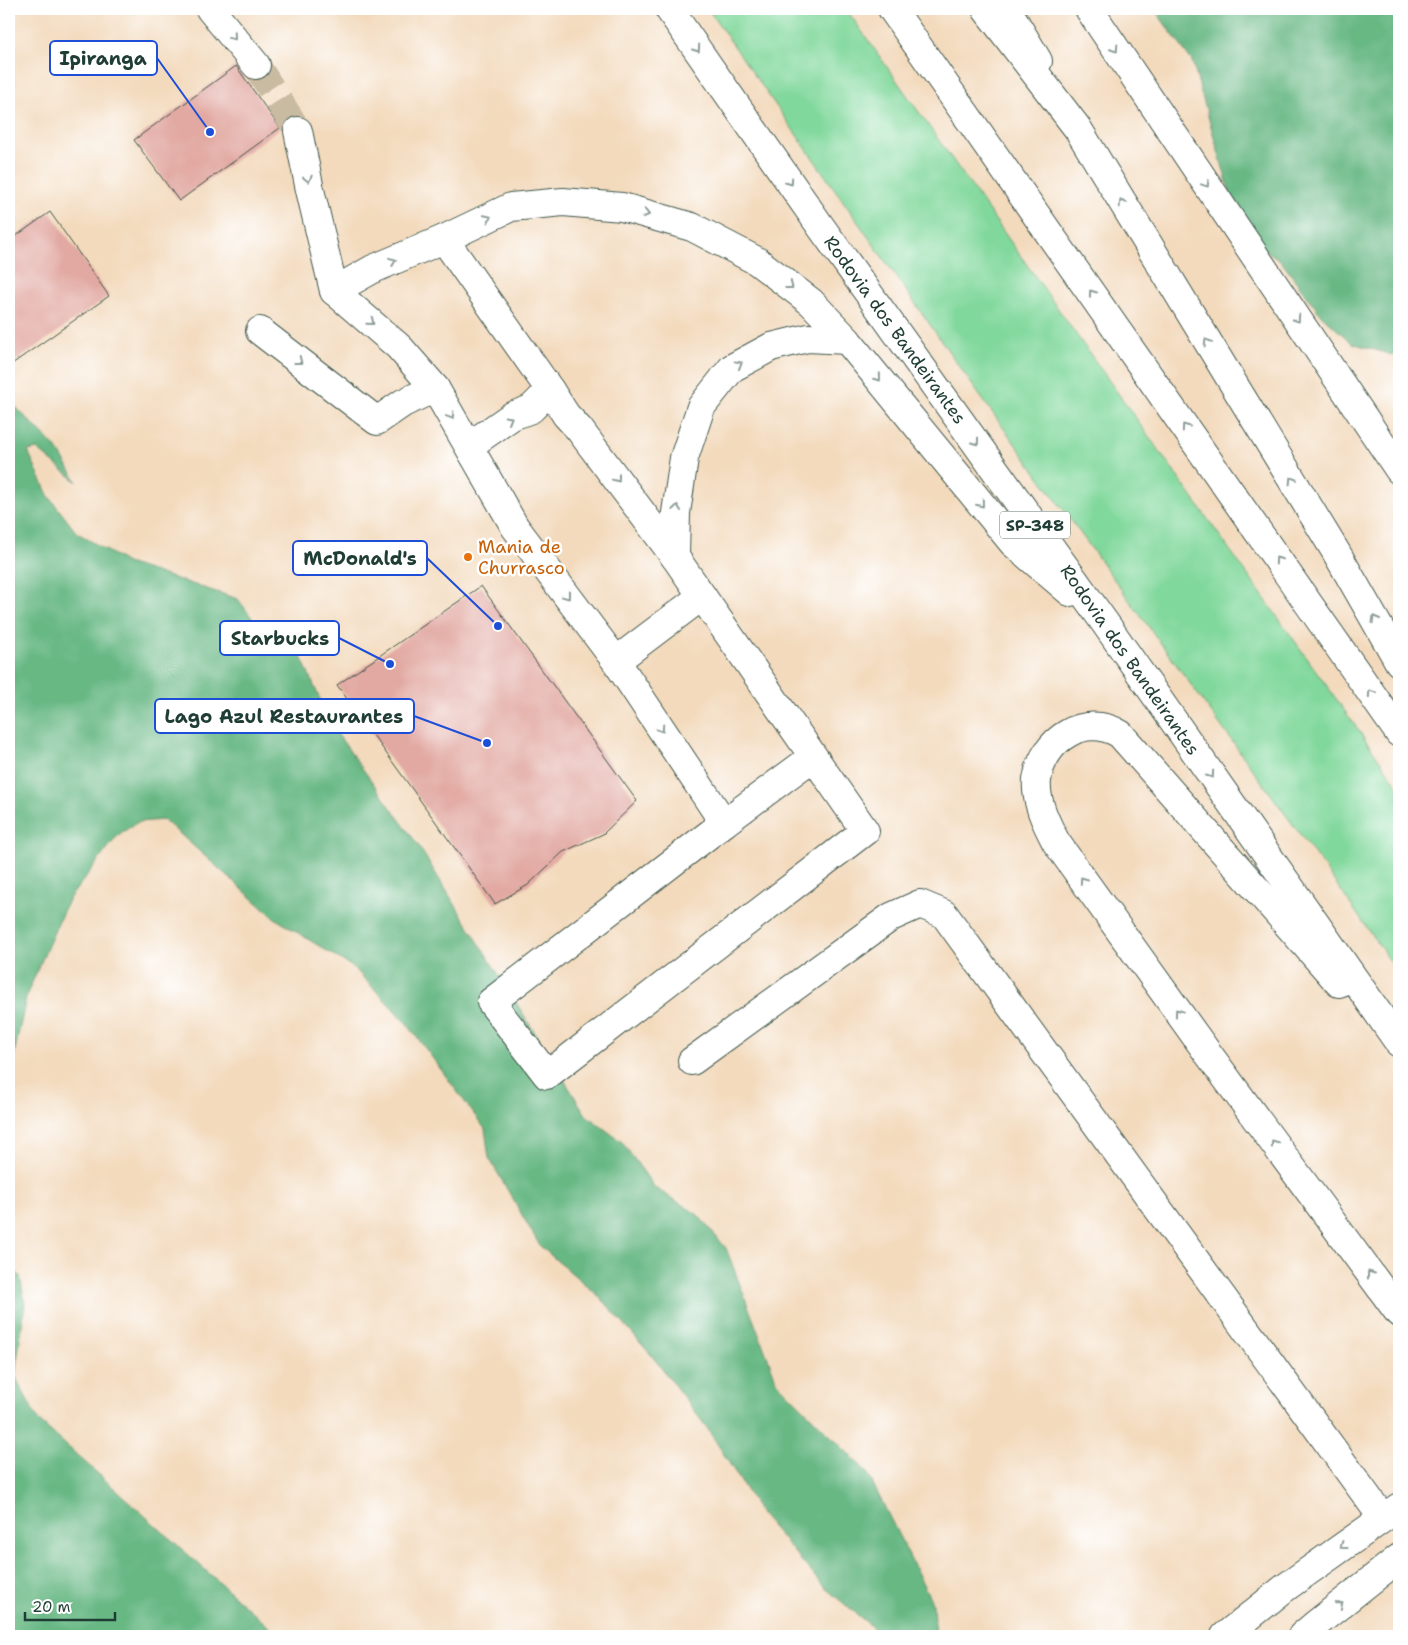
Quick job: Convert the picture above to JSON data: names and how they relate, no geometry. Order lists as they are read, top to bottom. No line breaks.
{"streets":{"main road":["Rodovia dos Bandeirantes","SP-348"]},"places":["Ipiranga","Mania de Churrasco","McDonald's","Starbucks","Lago Azul Restaurantes"],"scale_bar":"20 m"}
